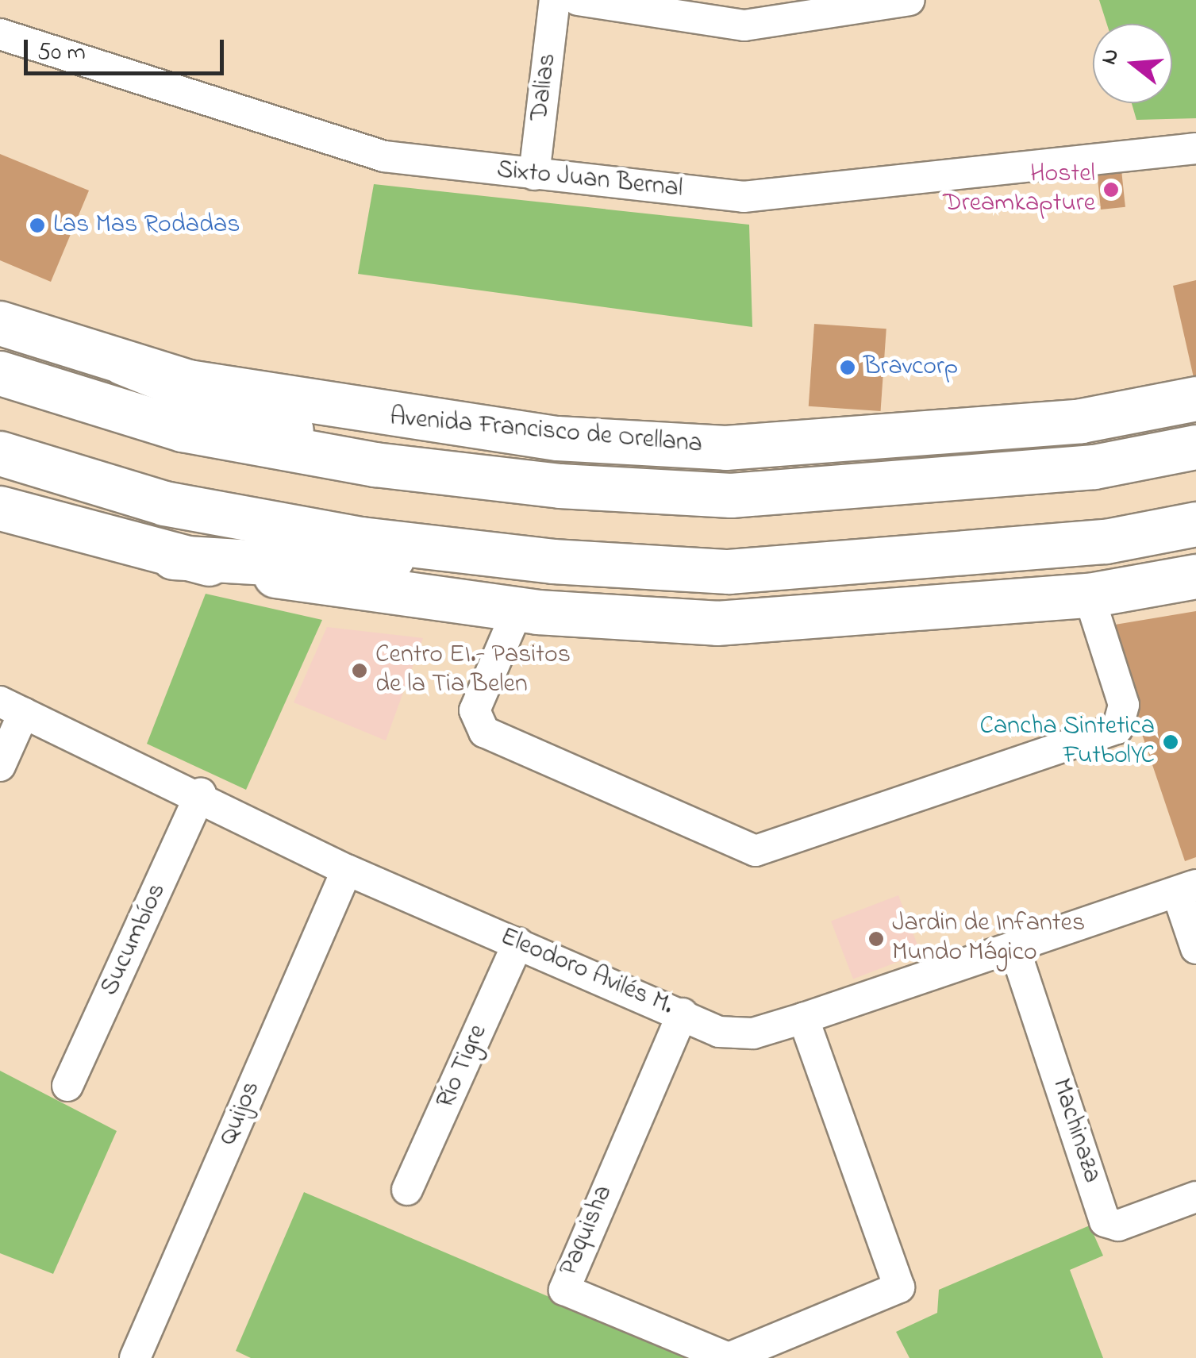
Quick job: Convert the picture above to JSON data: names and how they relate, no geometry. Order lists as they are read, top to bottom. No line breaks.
{"streets":{"main road":["Avenida Francisco de Orellana"],"street":["Dalias","Sixto Juan Bernal","Sucumbíos","Eleodoro Avilés M.","Río Tigre","Quijos","Machinaza","Paquisha"]},"crossings":[["Dalias","Sixto Juan Bernal"],["Sucumbíos","Eleodoro Avilés M."],["Eleodoro Avilés M.","Río Tigre"],["Eleodoro Avilés M.","Quijos"],["Eleodoro Avilés M.","Machinaza"],["Eleodoro Avilés M.","Paquisha"]],"places":["Hostel Dreamkapture","Las Mas Rodadas","Bravcorp","Centro EI.- Pasitos de la Tia Belen","Cancha Sintetica FutbolYC","Jardin de Infantes Mundo Mágico"],"scale_bar":"50 m","north":"left"}
